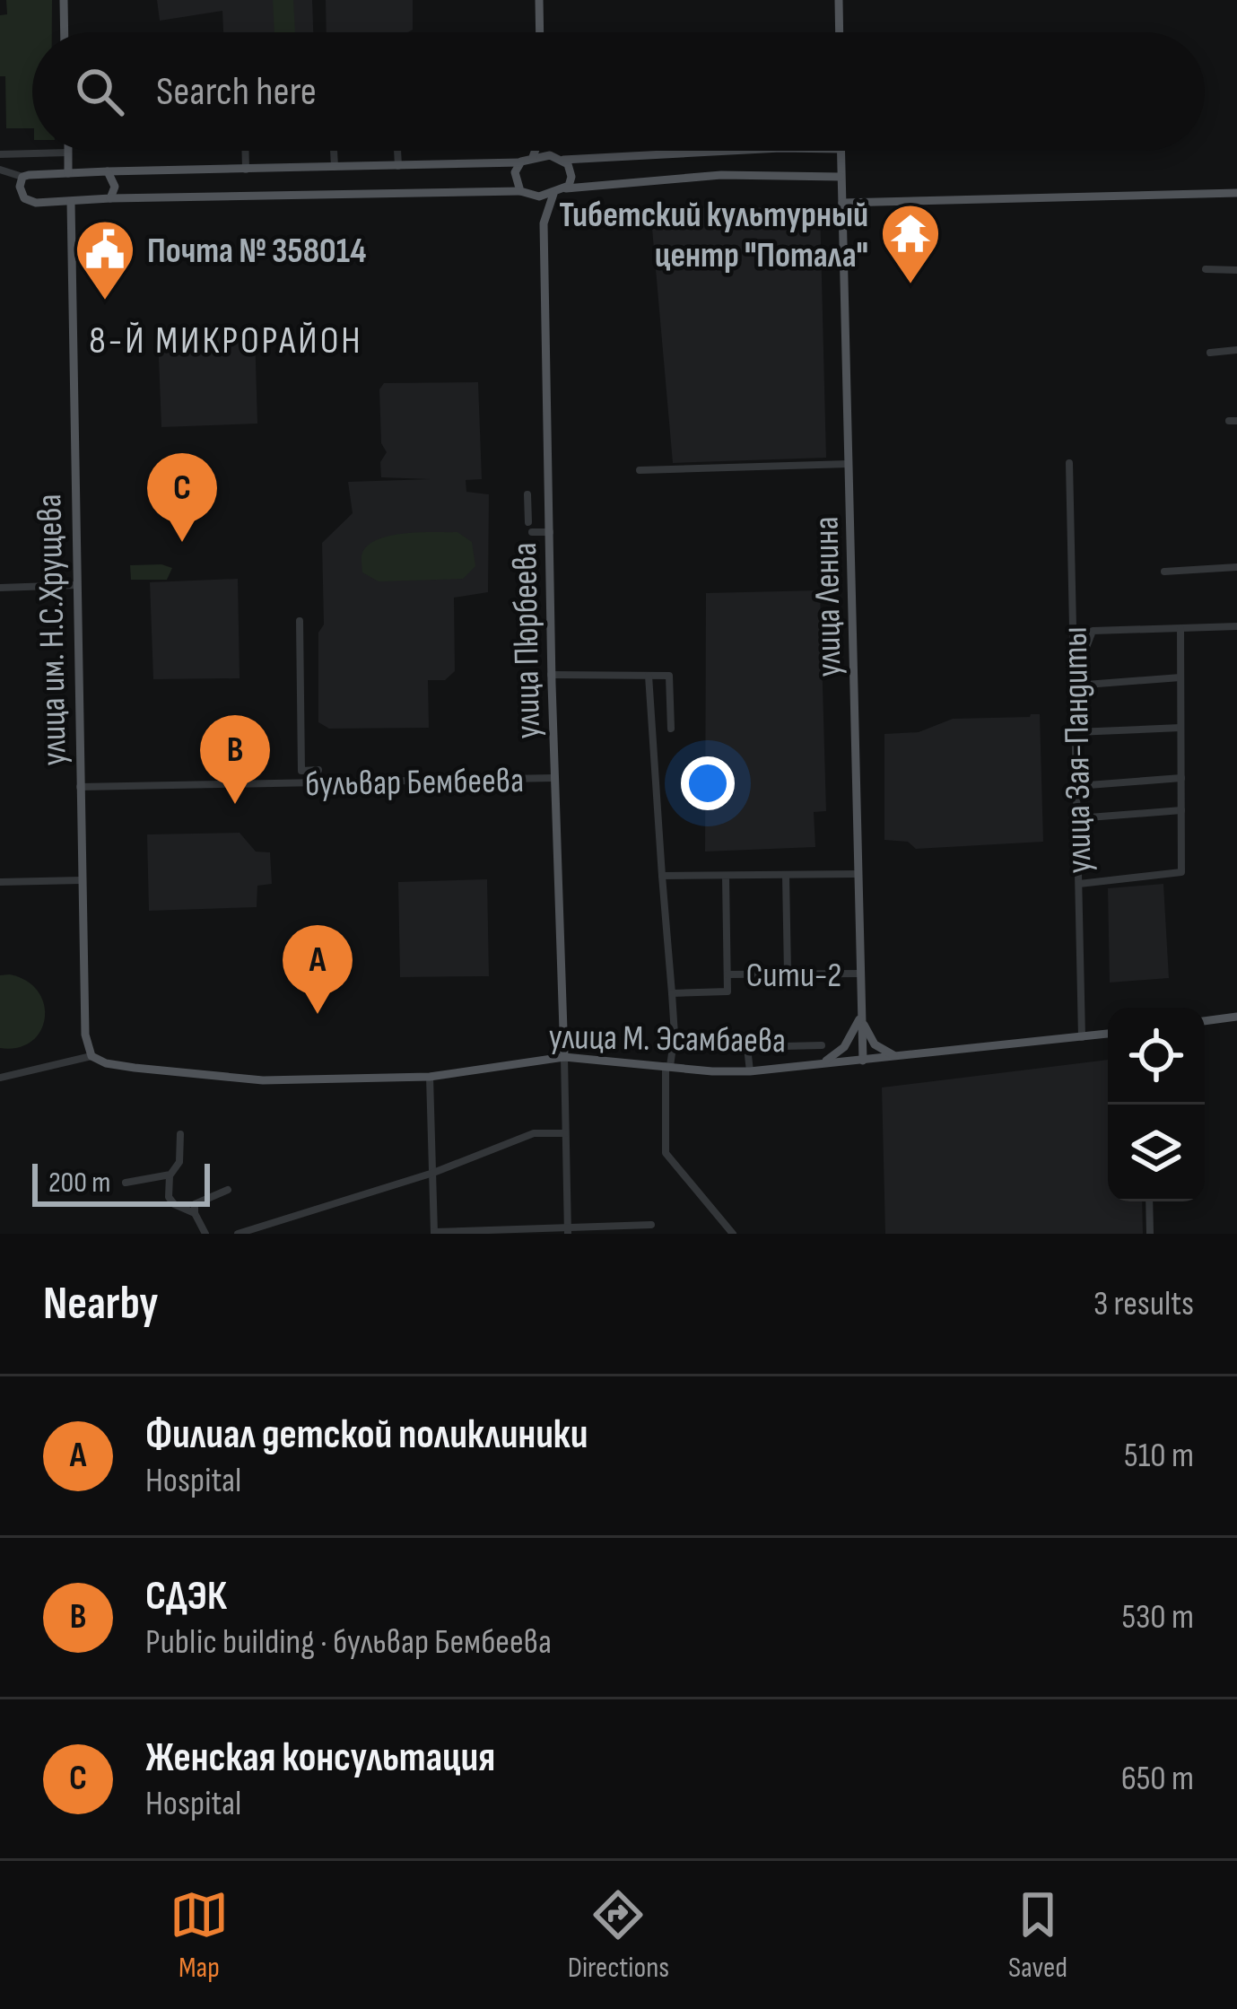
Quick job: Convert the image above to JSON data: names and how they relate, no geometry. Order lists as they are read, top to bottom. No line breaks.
{"streets":{"main road":["улица Ленина","улица им. Н.С.Хрущева","улица Пюрбеева","улица М. Эсамбаева"],"street":["улица Зая-Пандиты","бульвар Бембеева","Сити-2"]},"crossings":[["улица Ленина","Сити-2"],["улица Ленина","улица М. Эсамбаева"],["улица им. Н.С.Хрущева","бульвар Бембеева"],["улица им. Н.С.Хрущева","улица М. Эсамбаева"],["улица Пюрбеева","бульвар Бембеева"],["улица Пюрбеева","улица М. Эсамбаева"],["улица Зая-Пандиты","улица М. Эсамбаева"]],"districts":["8-Й МИКРОРАЙОН"],"places":{"temple":["Тибетский культурный центр \"Потала\""],"public building":["Почта № 358014"]},"scale_bar":"200 m","page":{"search":"Search here","pins":["C","B","A"],"scale":"200 m","heading":["Nearby","3 results"],"list":[{"mark":"A","name":"Филиал детской поликлиники","note":"Hospital","value":"510 m"},{"mark":"B","name":"СДЭК","note":"Public building · бульвар Бембеева","value":"530 m"},{"mark":"C","name":"Женская консультация","note":"Hospital","value":"650 m"}],"nav":["Map","Directions","Saved"]}}
